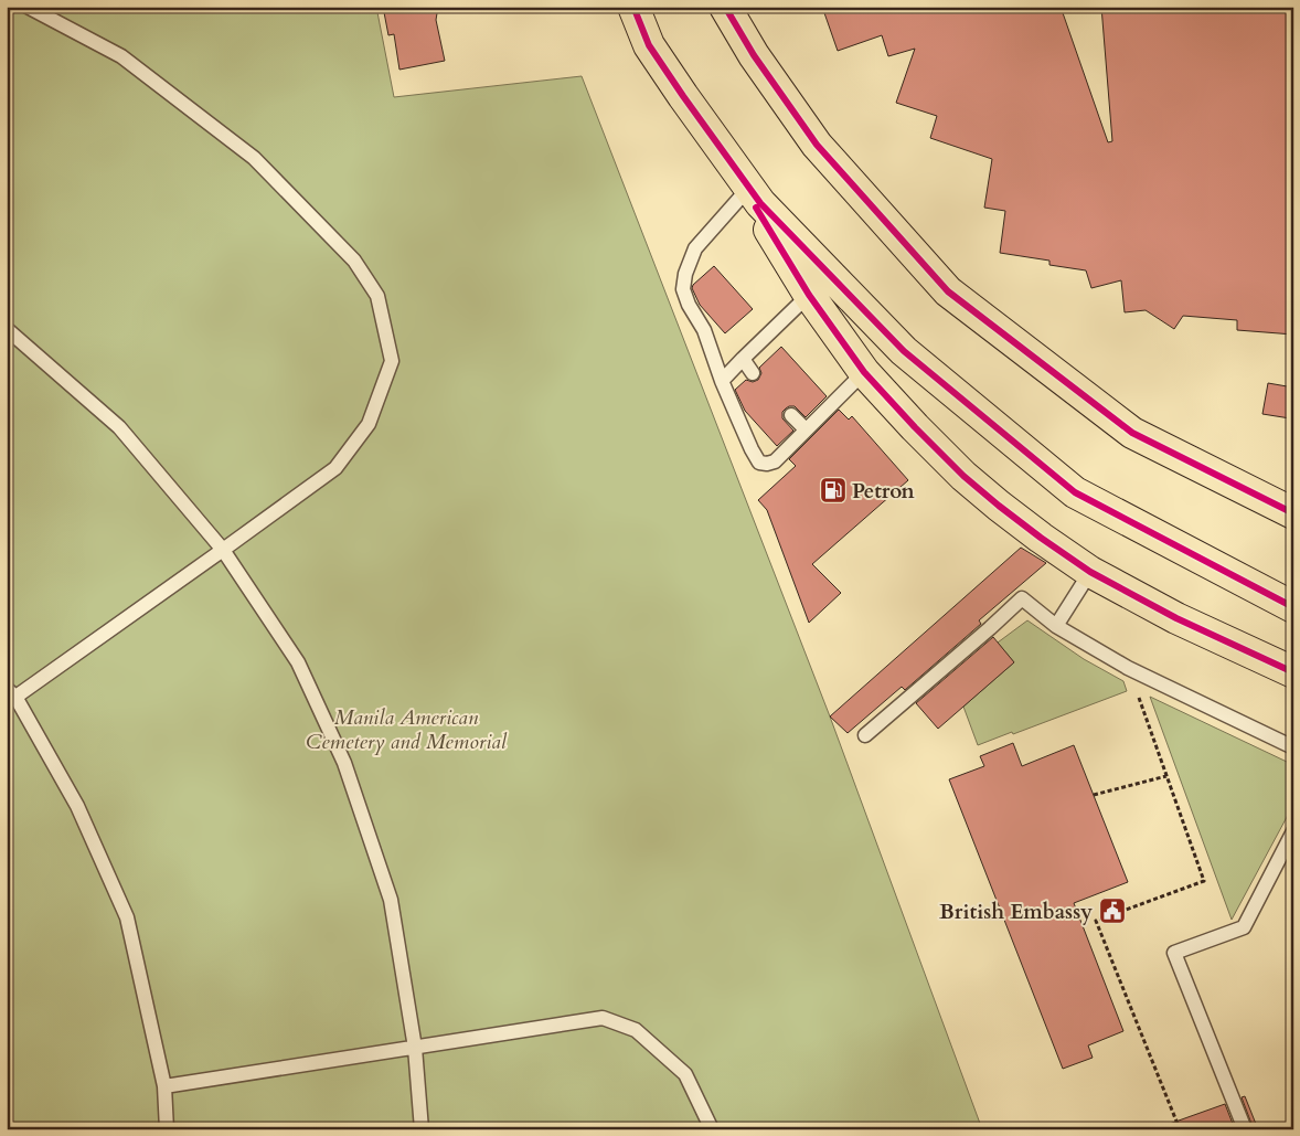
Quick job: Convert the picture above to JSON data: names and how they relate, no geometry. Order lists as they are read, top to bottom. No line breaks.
{"parks":["Manila American Cemetery and Memorial"],"places":{"fuel station":["Petron"],"public building":["British Embassy"]}}
